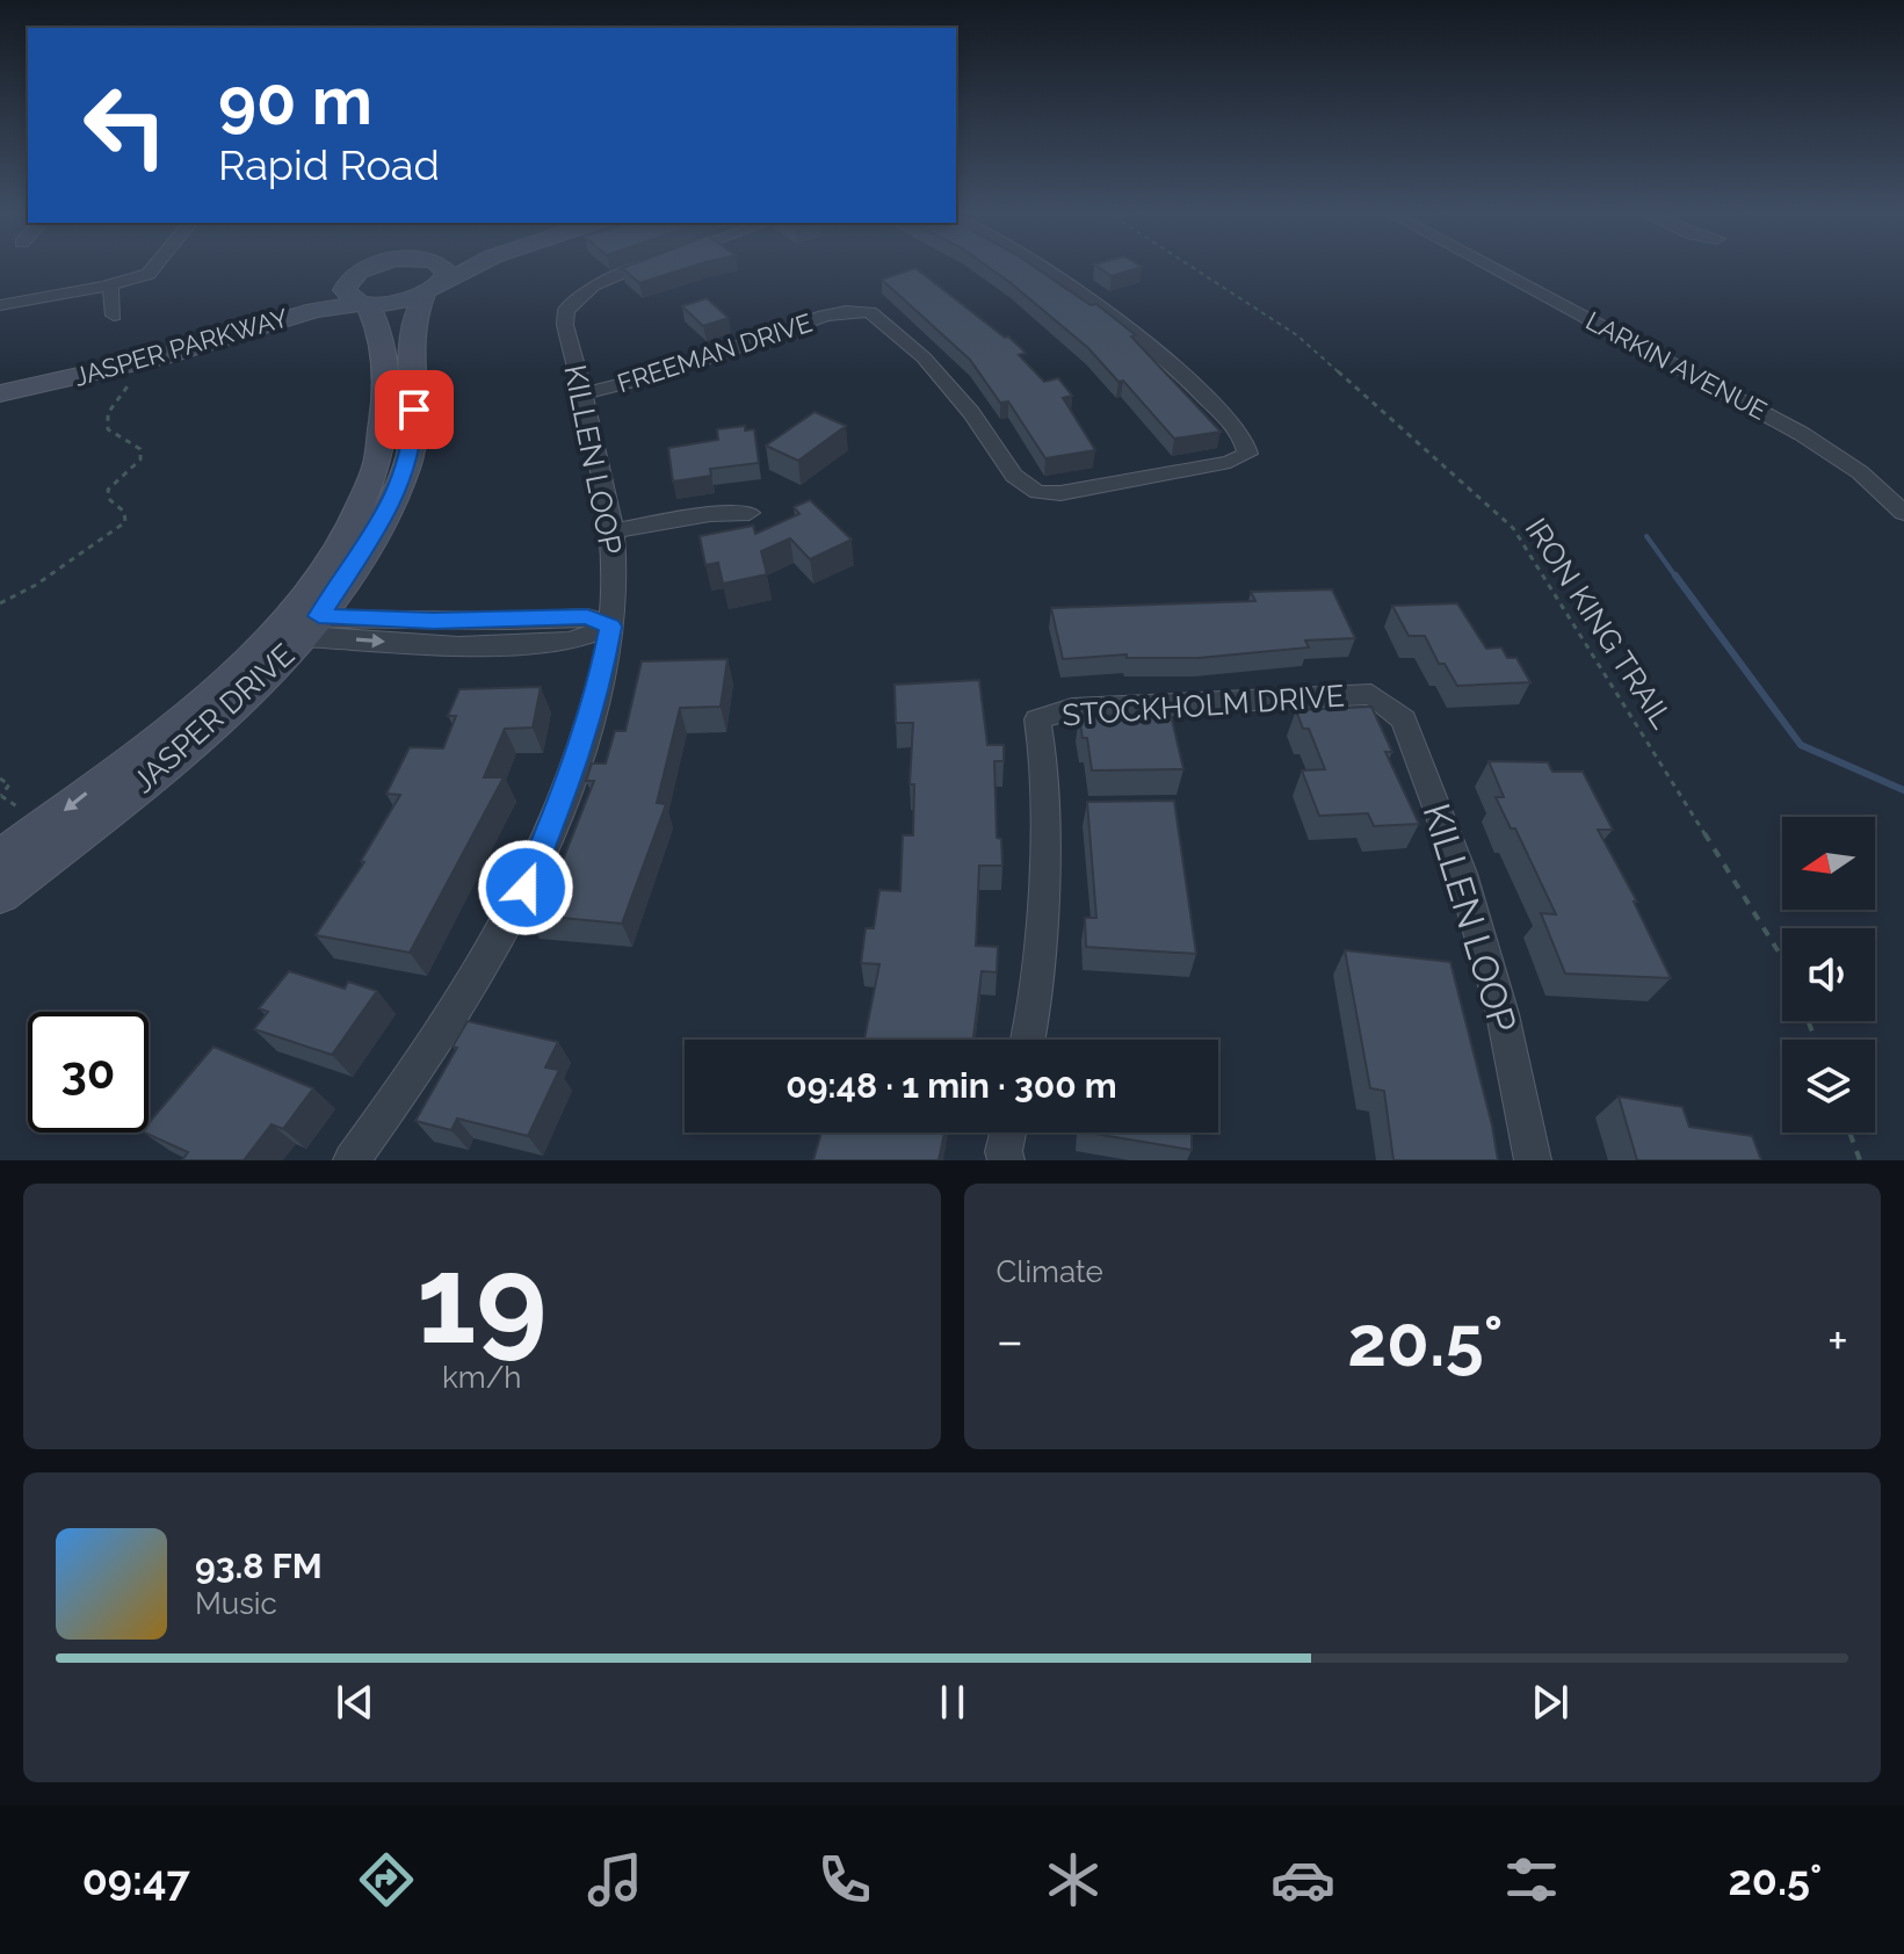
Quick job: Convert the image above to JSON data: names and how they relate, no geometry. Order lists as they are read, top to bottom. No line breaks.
{"streets":{"street":["JASPER PARKWAY","FREEMAN DRIVE","LARKIN AVENUE","KILLEN LOOP","STOCKHOLM DRIVE","JASPER DRIVE"],"path":["IRON KING TRAIL"]},"crossings":[["JASPER PARKWAY","JASPER DRIVE"],["FREEMAN DRIVE","KILLEN LOOP"],["KILLEN LOOP","STOCKHOLM DRIVE"]],"north":"left","page":{"turn":["90 m","Rapid Road"],"limit":"30","trip":"09:48 · 1 min · 300 m","tile":[["19","km/h"],"Climate"],"heat":["−","20.5°","+"],"song":["93.8 FM","Music"],"tabs":["09:47","20.5°"]}}
